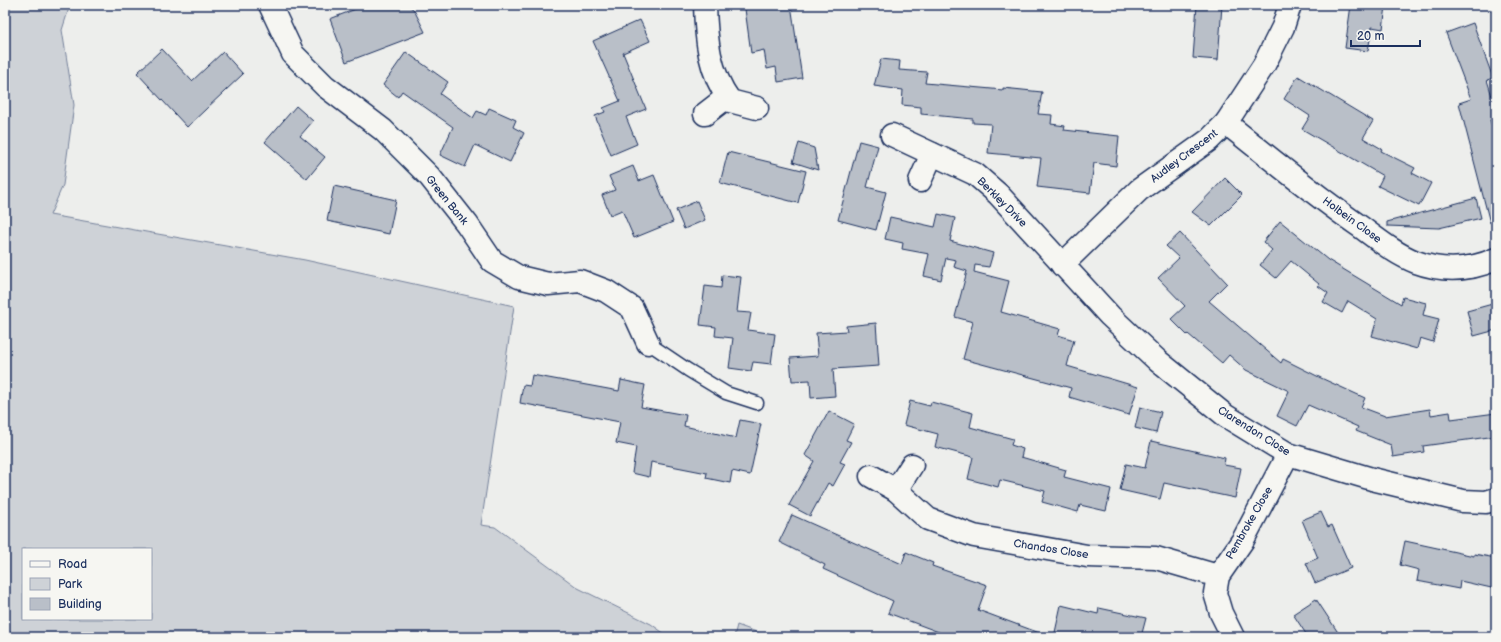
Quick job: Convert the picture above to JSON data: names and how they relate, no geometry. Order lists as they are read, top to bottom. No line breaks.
{"streets":{"street":["Audley Crescent","Green Bank","Berkley Drive","Holbein Close","Clarendon Close","Pembroke Close","Chandos Close"]},"crossings":[["Audley Crescent","Berkley Drive"],["Audley Crescent","Holbein Close"],["Audley Crescent","Clarendon Close"],["Berkley Drive","Clarendon Close"],["Clarendon Close","Pembroke Close"],["Pembroke Close","Chandos Close"]],"legend":["Road","Park","Building"],"scale_bar":"20 m"}
